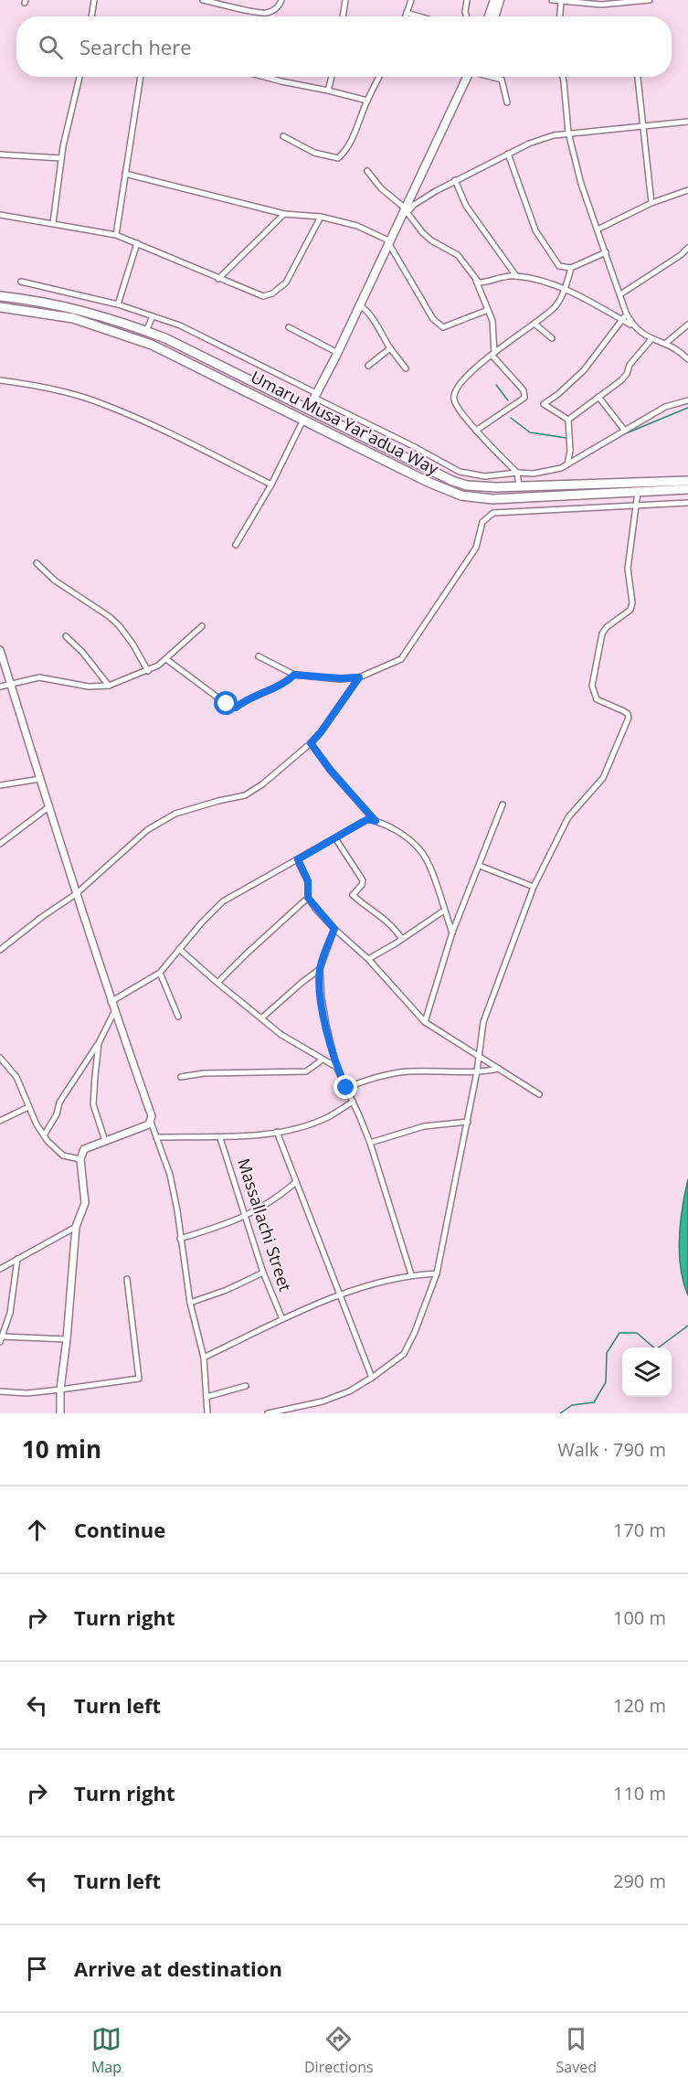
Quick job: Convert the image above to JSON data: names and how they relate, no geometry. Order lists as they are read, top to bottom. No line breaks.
{"streets":{"main road":["Umaru Musa Yar'adua Way"],"street":["Massallachi Street"]},"page":{"search":"Search here","heading":["10 min","Walk · 790 m"],"list":[["Continue","170 m"],["Turn right","100 m"],["Turn left","120 m"],["Turn right","110 m"],["Turn left","290 m"],"Arrive at destination"],"nav":["Map","Directions","Saved"]}}
